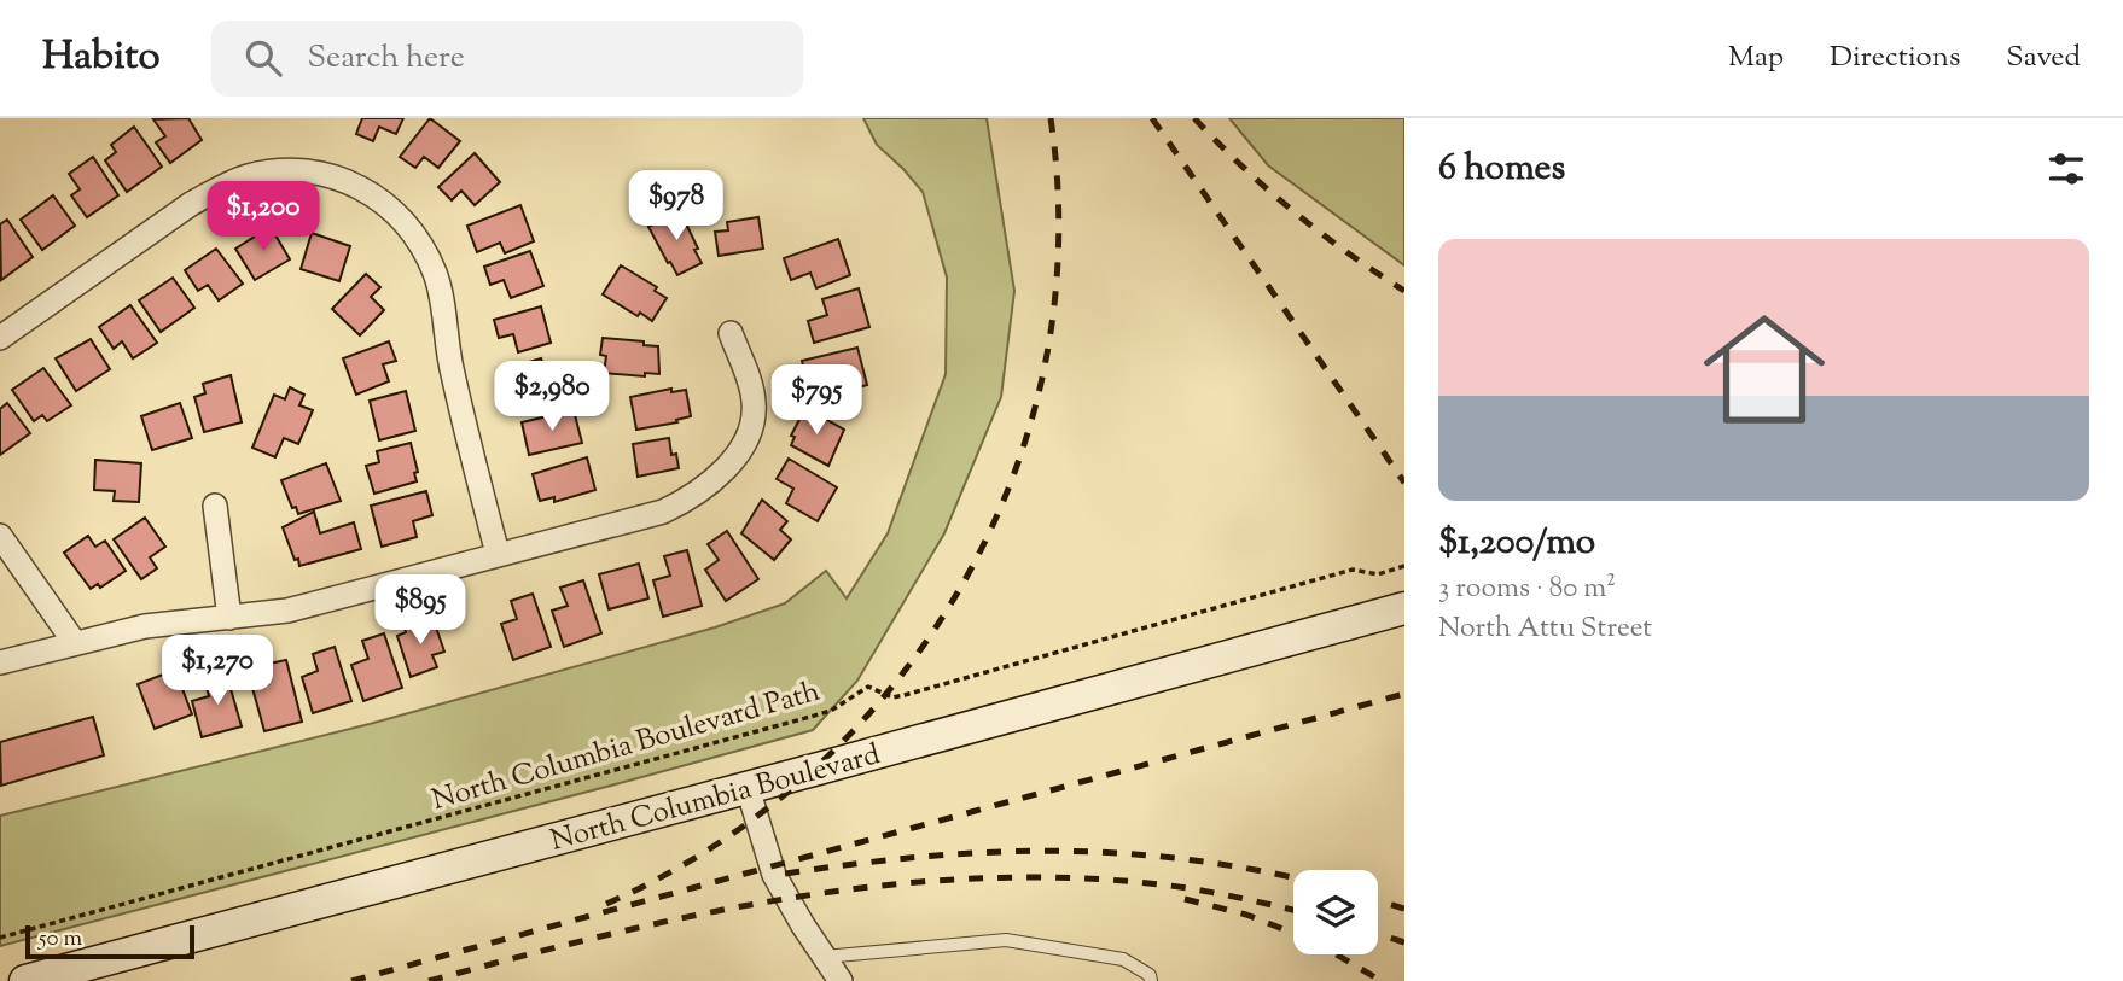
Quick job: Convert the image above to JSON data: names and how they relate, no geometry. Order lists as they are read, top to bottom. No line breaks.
{"streets":{"main road":["North Columbia Boulevard"],"path":["North Columbia Boulevard Path"]},"scale_bar":"50 m","page":{"header":"Habito","search":"Search here","nav":["Map","Directions","Saved"],"heading":"6 homes","price":["$978","$1,200","$2,980","$795","$895","$1,270"],"list":[{"name":"$1,200/mo","note":"3 rooms · 80 m² · North Attu Street"}],"scale":"50 m"}}
